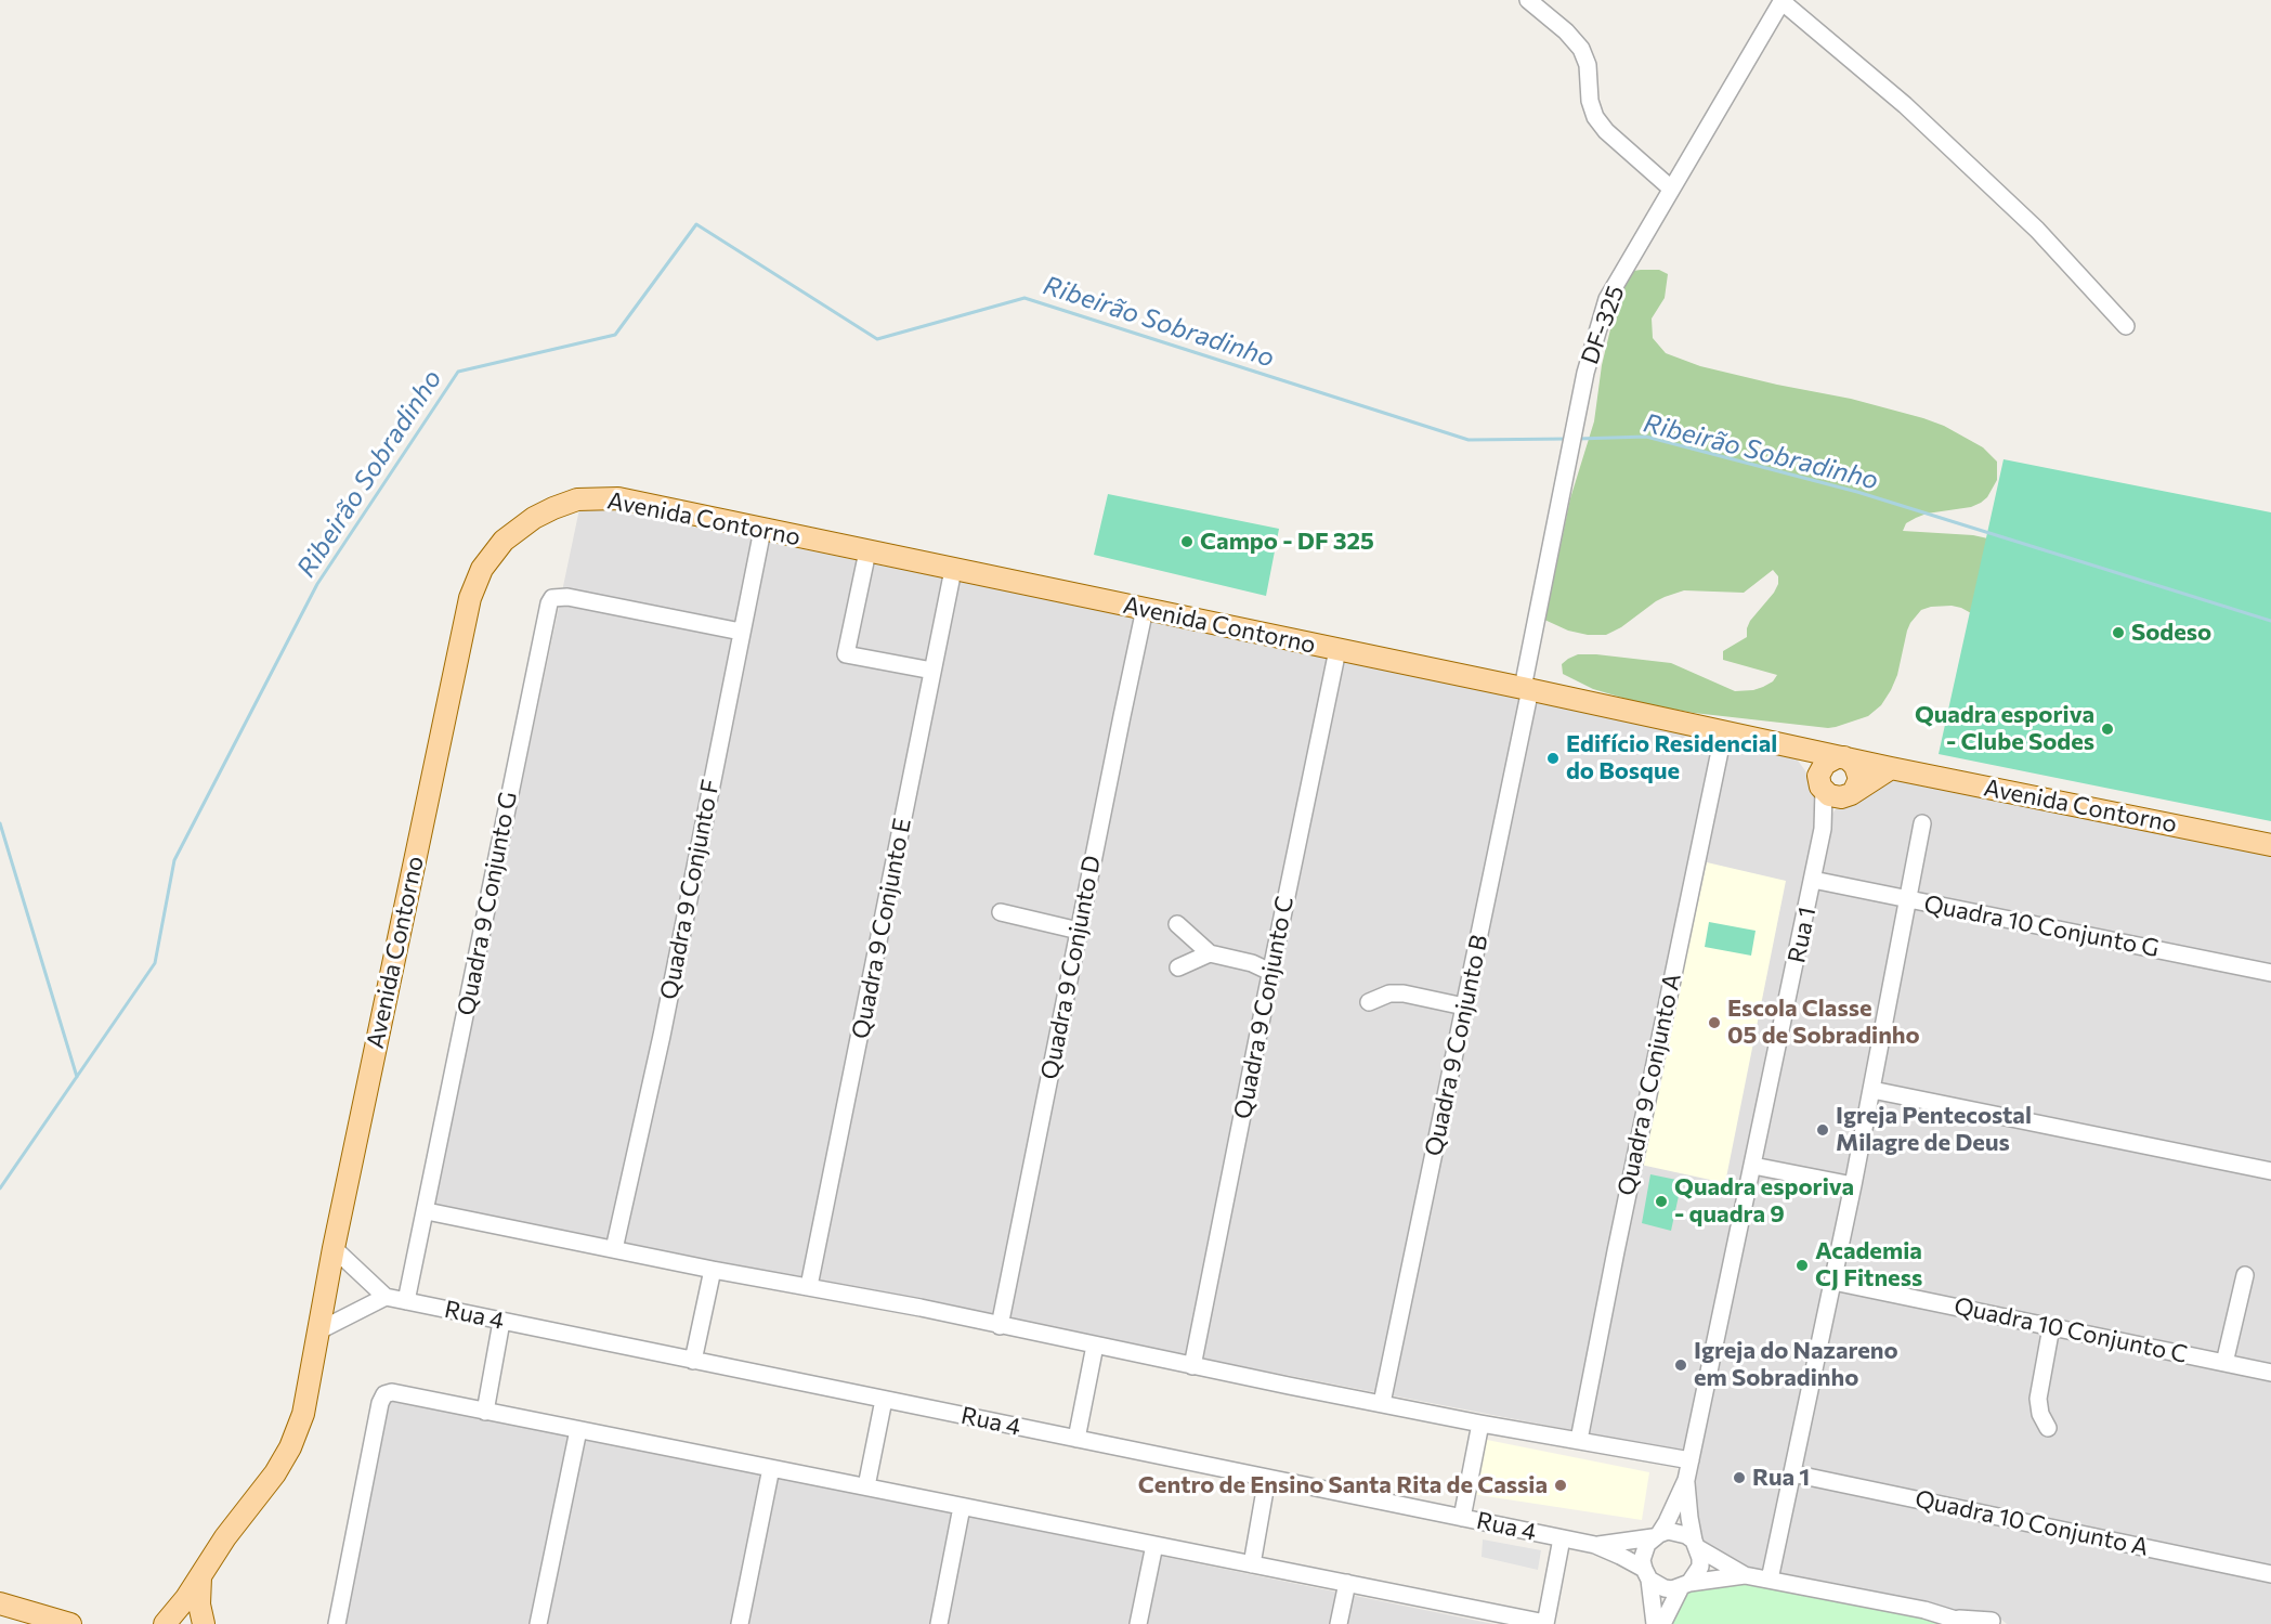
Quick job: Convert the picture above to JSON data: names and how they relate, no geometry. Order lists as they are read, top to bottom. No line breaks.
{"streets":{"main road":["Avenida Contorno"],"street":["DF-325","Quadra 9 Conjunto F","Quadra 9 Conjunto G","Quadra 10 Conjunto G","Quadra 9 Conjunto E","Rua 1","Quadra 9 Conjunto D","Quadra 9 Conjunto C","Quadra 9 Conjunto B","Quadra 9 Conjunto A","Rua 4","Quadra 10 Conjunto C","Quadra 10 Conjunto A"]},"crossings":[["DF-325","Avenida Contorno"],["DF-325","Quadra 9 Conjunto B"],["Avenida Contorno","Quadra 9 Conjunto F"],["Avenida Contorno","Quadra 9 Conjunto E"],["Avenida Contorno","Rua 1"],["Avenida Contorno","Quadra 9 Conjunto D"],["Avenida Contorno","Quadra 9 Conjunto C"],["Avenida Contorno","Quadra 9 Conjunto B"],["Avenida Contorno","Quadra 9 Conjunto A"],["Quadra 9 Conjunto F","Quadra 9 Conjunto G"],["Quadra 9 Conjunto G","Rua 4"],["Quadra 10 Conjunto G","Rua 1"]],"water":["Ribeirão Sobradinho"],"places":["Campo - DF 325","Sodeso","Quadra esporiva - Clube Sodes","Edifício Residencial do Bosque","Escola Classe 05 de Sobradinho","Igreja Pentecostal Milagre de Deus","Quadra esporiva - quadra 9","Academia CJ Fitness","Igreja do Nazareno em Sobradinho","Rua 1","Centro de Ensino Santa Rita de Cassia"]}
